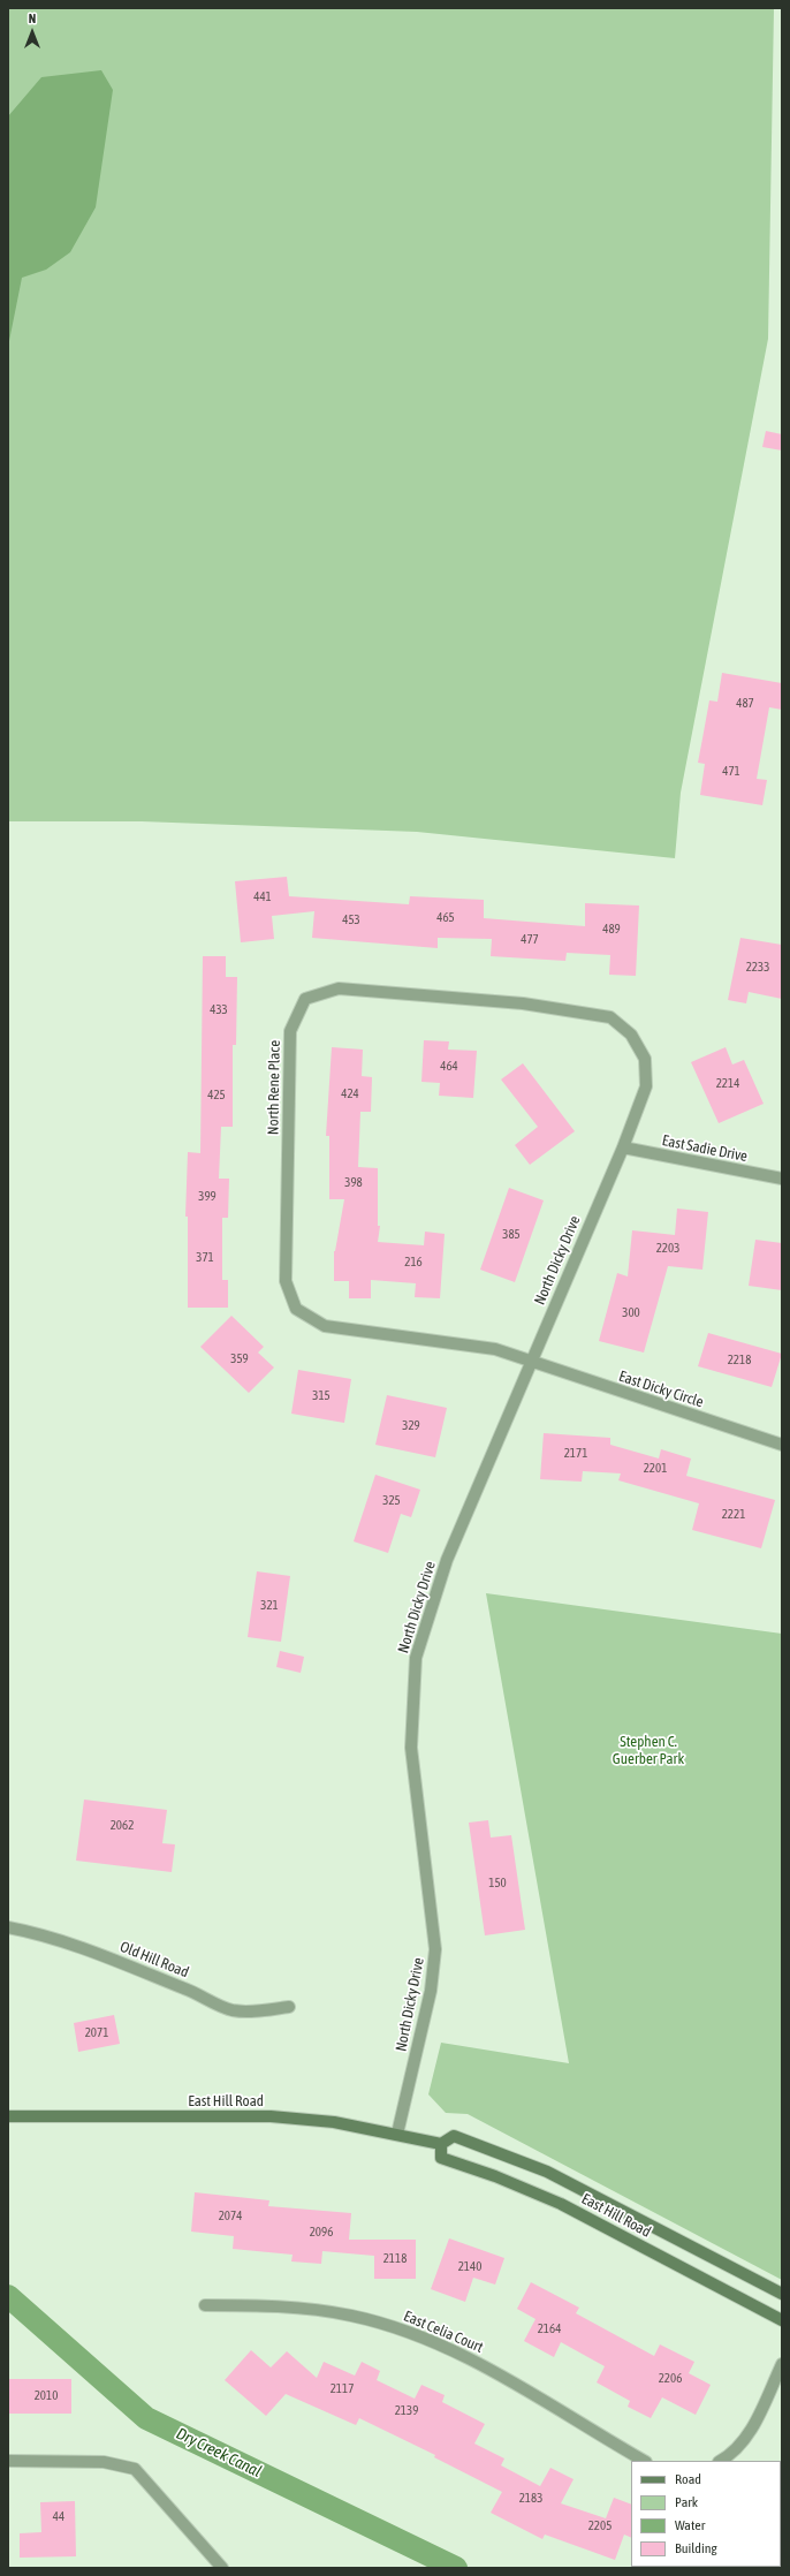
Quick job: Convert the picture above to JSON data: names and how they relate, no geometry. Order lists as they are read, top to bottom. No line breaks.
{"streets":{"street":["North Rene Place","East Sadie Drive","North Dicky Drive","East Dicky Circle","Old Hill Road","East Hill Road","East Celia Court"]},"crossings":[["North Rene Place","East Sadie Drive"],["North Rene Place","North Dicky Drive"],["North Rene Place","East Dicky Circle"],["East Sadie Drive","North Dicky Drive"],["North Dicky Drive","East Dicky Circle"],["North Dicky Drive","East Hill Road"]],"water":["Dry Creek Canal"],"parks":["Stephen C. Guerber Park"],"house_numbers":["487","471","441","465","453","489","477","2233","433","464","2214","424","425","398","399","385","2203","371","216","300","359","2218","315","329","2171","2201","325","2221","321","2062","150","2071","2074","2096","2118","2140","2164","2206","2117","2010","2139","2183","44","2205"],"legend":["Road","Park","Water","Building"],"north":"top"}
